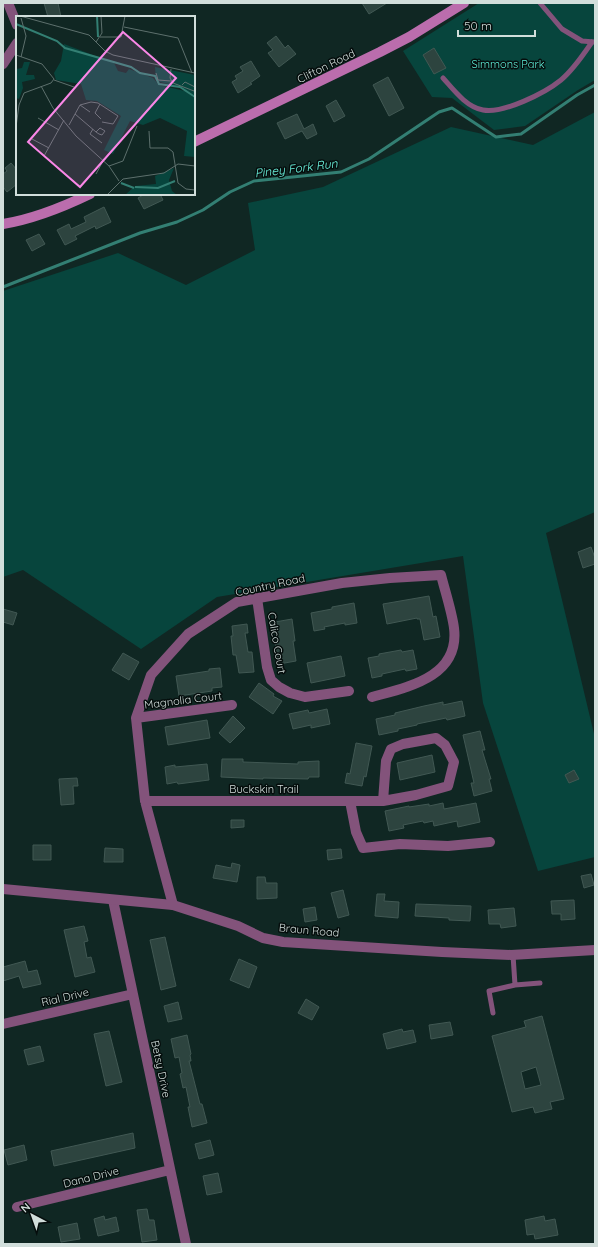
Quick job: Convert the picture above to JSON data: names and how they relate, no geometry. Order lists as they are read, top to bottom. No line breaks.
{"streets":{"main road":["Clifton Road"],"street":["Country Road","Calico Court","Magnolia Court","Buckskin Trail","Braun Road","Rial Drive","Betsy Drive","Dana Drive"]},"crossings":[["Country Road","Calico Court"],["Country Road","Magnolia Court"],["Country Road","Buckskin Trail"],["Country Road","Braun Road"],["Braun Road","Betsy Drive"],["Rial Drive","Betsy Drive"],["Betsy Drive","Dana Drive"]],"water":["Piney Fork Run"],"parks":["Simmons Park"],"scale_bar":"50 m","north":"top left"}
